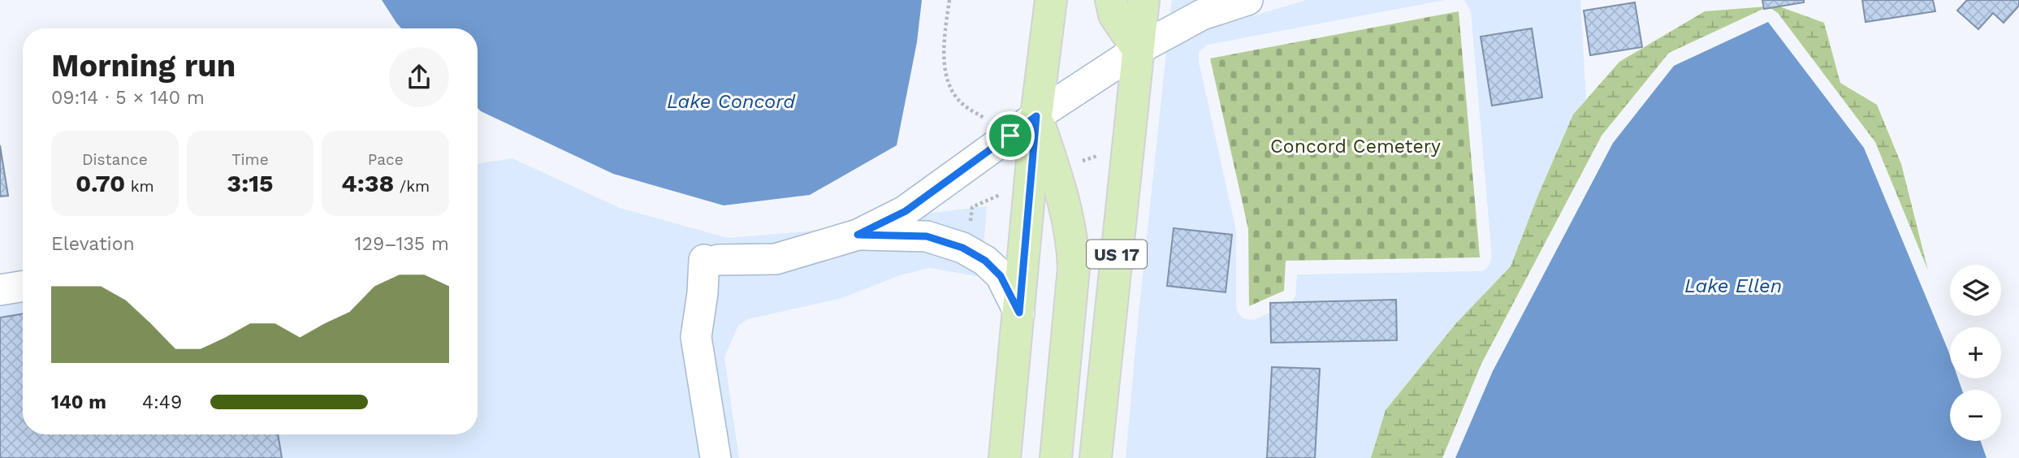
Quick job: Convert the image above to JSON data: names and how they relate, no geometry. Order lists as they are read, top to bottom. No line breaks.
{"streets":{"main road":["US 17"]},"water":["Lake Concord","Lake Ellen"],"parks":["Concord Cemetery"],"page":{"heading":["Morning run","09:14 · 5 × 140 m"],"stats":[["Distance","0.70 km"],["Time","3:15"],["Pace","4:38 /km"]],"chart":["Elevation","129–135 m"],"map_buttons":["+","−"],"list":[{"name":"140 m","note":"4:49"}]}}
